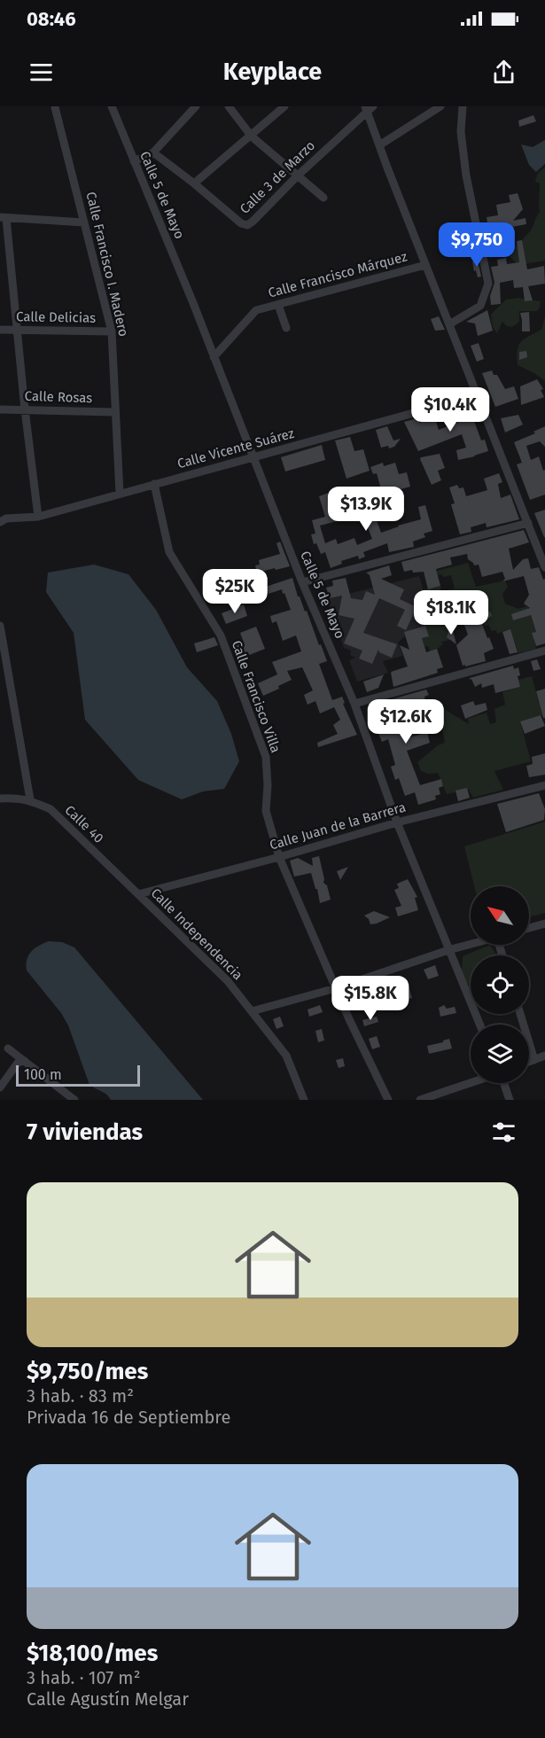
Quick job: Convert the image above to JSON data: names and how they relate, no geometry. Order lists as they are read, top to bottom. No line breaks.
{"streets":{"street":["Calle 3 de Marzo","Calle 5 de Mayo","Calle Francisco I. Madero","Calle Francisco Márquez","Calle Delicias","Calle Rosas","Calle Vicente Suárez","Calle Francisco Villa","Calle 40","Calle Juan de la Barrera","Calle Independencia"]},"crossings":[["Calle 5 de Mayo","Calle Francisco Márquez"],["Calle 5 de Mayo","Calle Vicente Suárez"],["Calle 5 de Mayo","Calle Juan de la Barrera"],["Calle Francisco I. Madero","Calle Delicias"],["Calle Francisco I. Madero","Calle Rosas"],["Calle Francisco I. Madero","Calle Vicente Suárez"],["Calle Vicente Suárez","Calle Francisco Villa"],["Calle Francisco Villa","Calle Juan de la Barrera"],["Calle 40","Calle Juan de la Barrera"],["Calle 40","Calle Independencia"],["Calle Juan de la Barrera","Calle Independencia"]],"scale_bar":"100 m","north":"top left","page":{"status":"08:46","header":"Keyplace","price":["$9,750","$10.4K","$13.9K","$25K","$18.1K","$12.6K","$15.8K"],"scale":"100 m","heading":"7 viviendas","list":[{"name":"$9,750/mes","note":"3 hab. · 83 m² · Privada 16 de Septiembre"},{"name":"$18,100/mes","note":"3 hab. · 107 m² · Calle Agustín Melgar"}]}}
